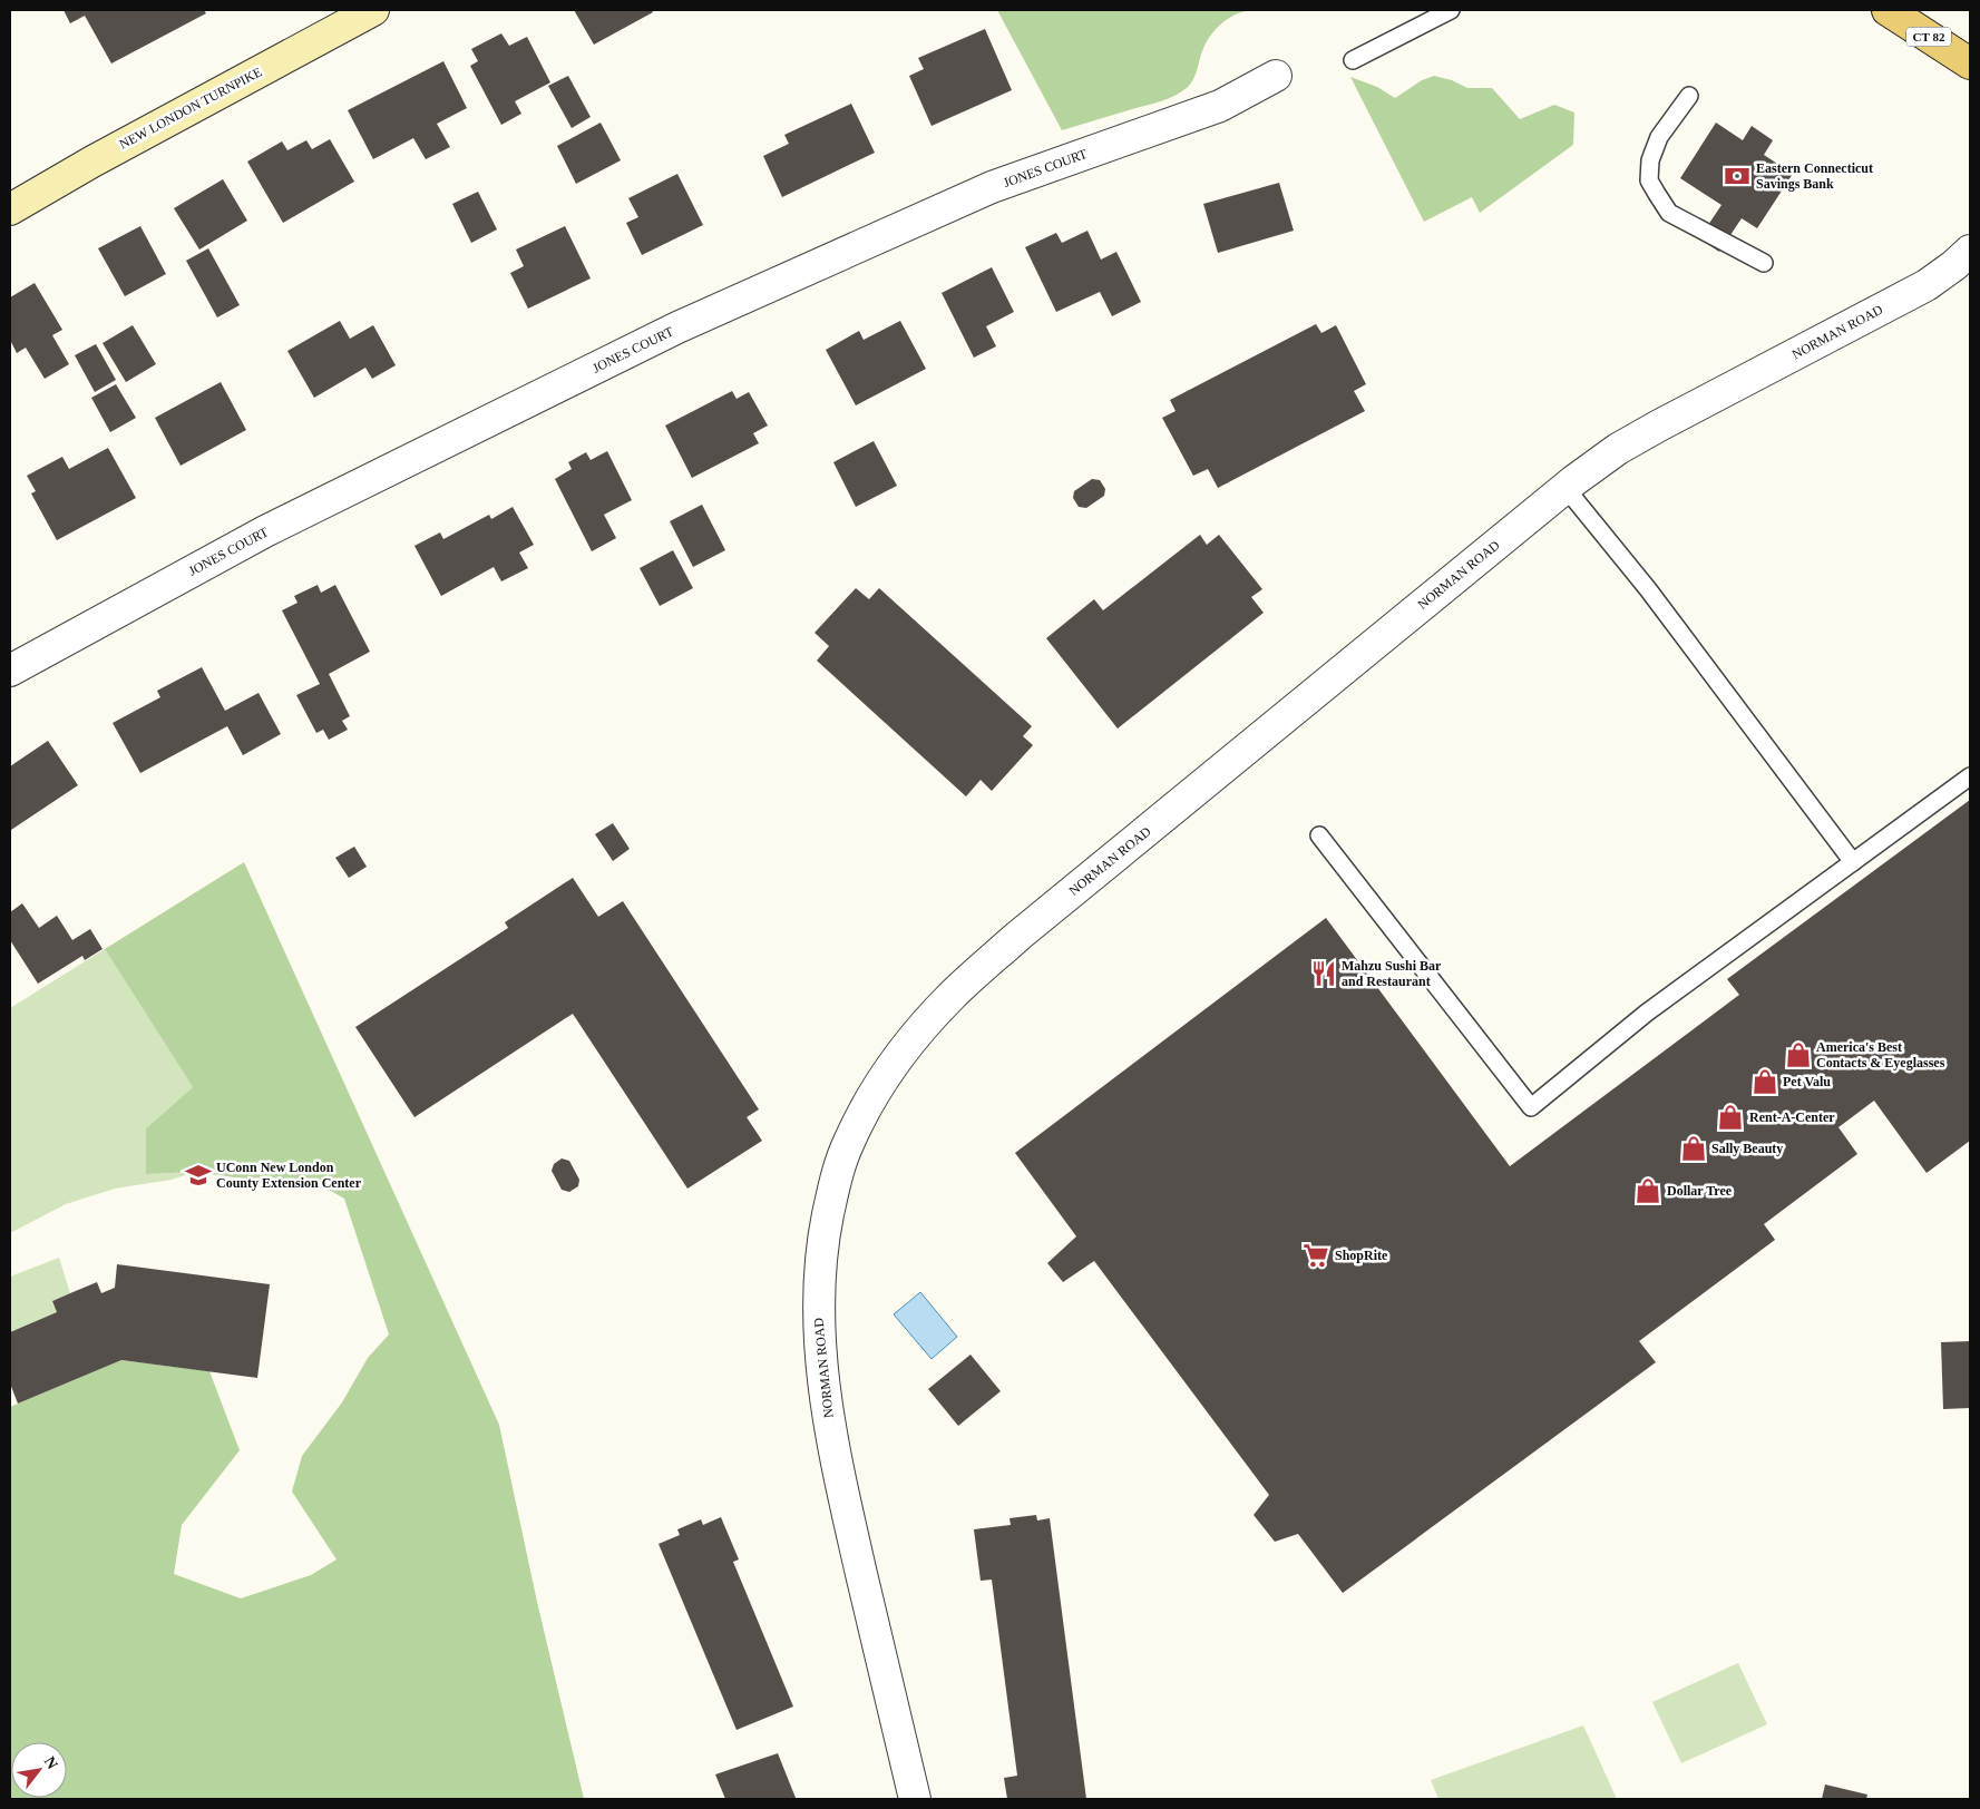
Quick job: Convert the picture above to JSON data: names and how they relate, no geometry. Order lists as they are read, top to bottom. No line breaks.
{"streets":{"main road":["CT 82","NEW LONDON TURNPIKE"],"street":["JONES COURT","NORMAN ROAD"]},"places":{"bank":["Eastern Connecticut Savings Bank"],"restaurant":["Mahzu Sushi Bar and Restaurant"],"shop":["America's Best Contacts & Eyeglasses","Pet Valu","Rent-A-Center","Sally Beauty","Dollar Tree"],"school or university":["UConn New London County Extension Center"],"supermarket":["ShopRite"]},"north":"top right"}
